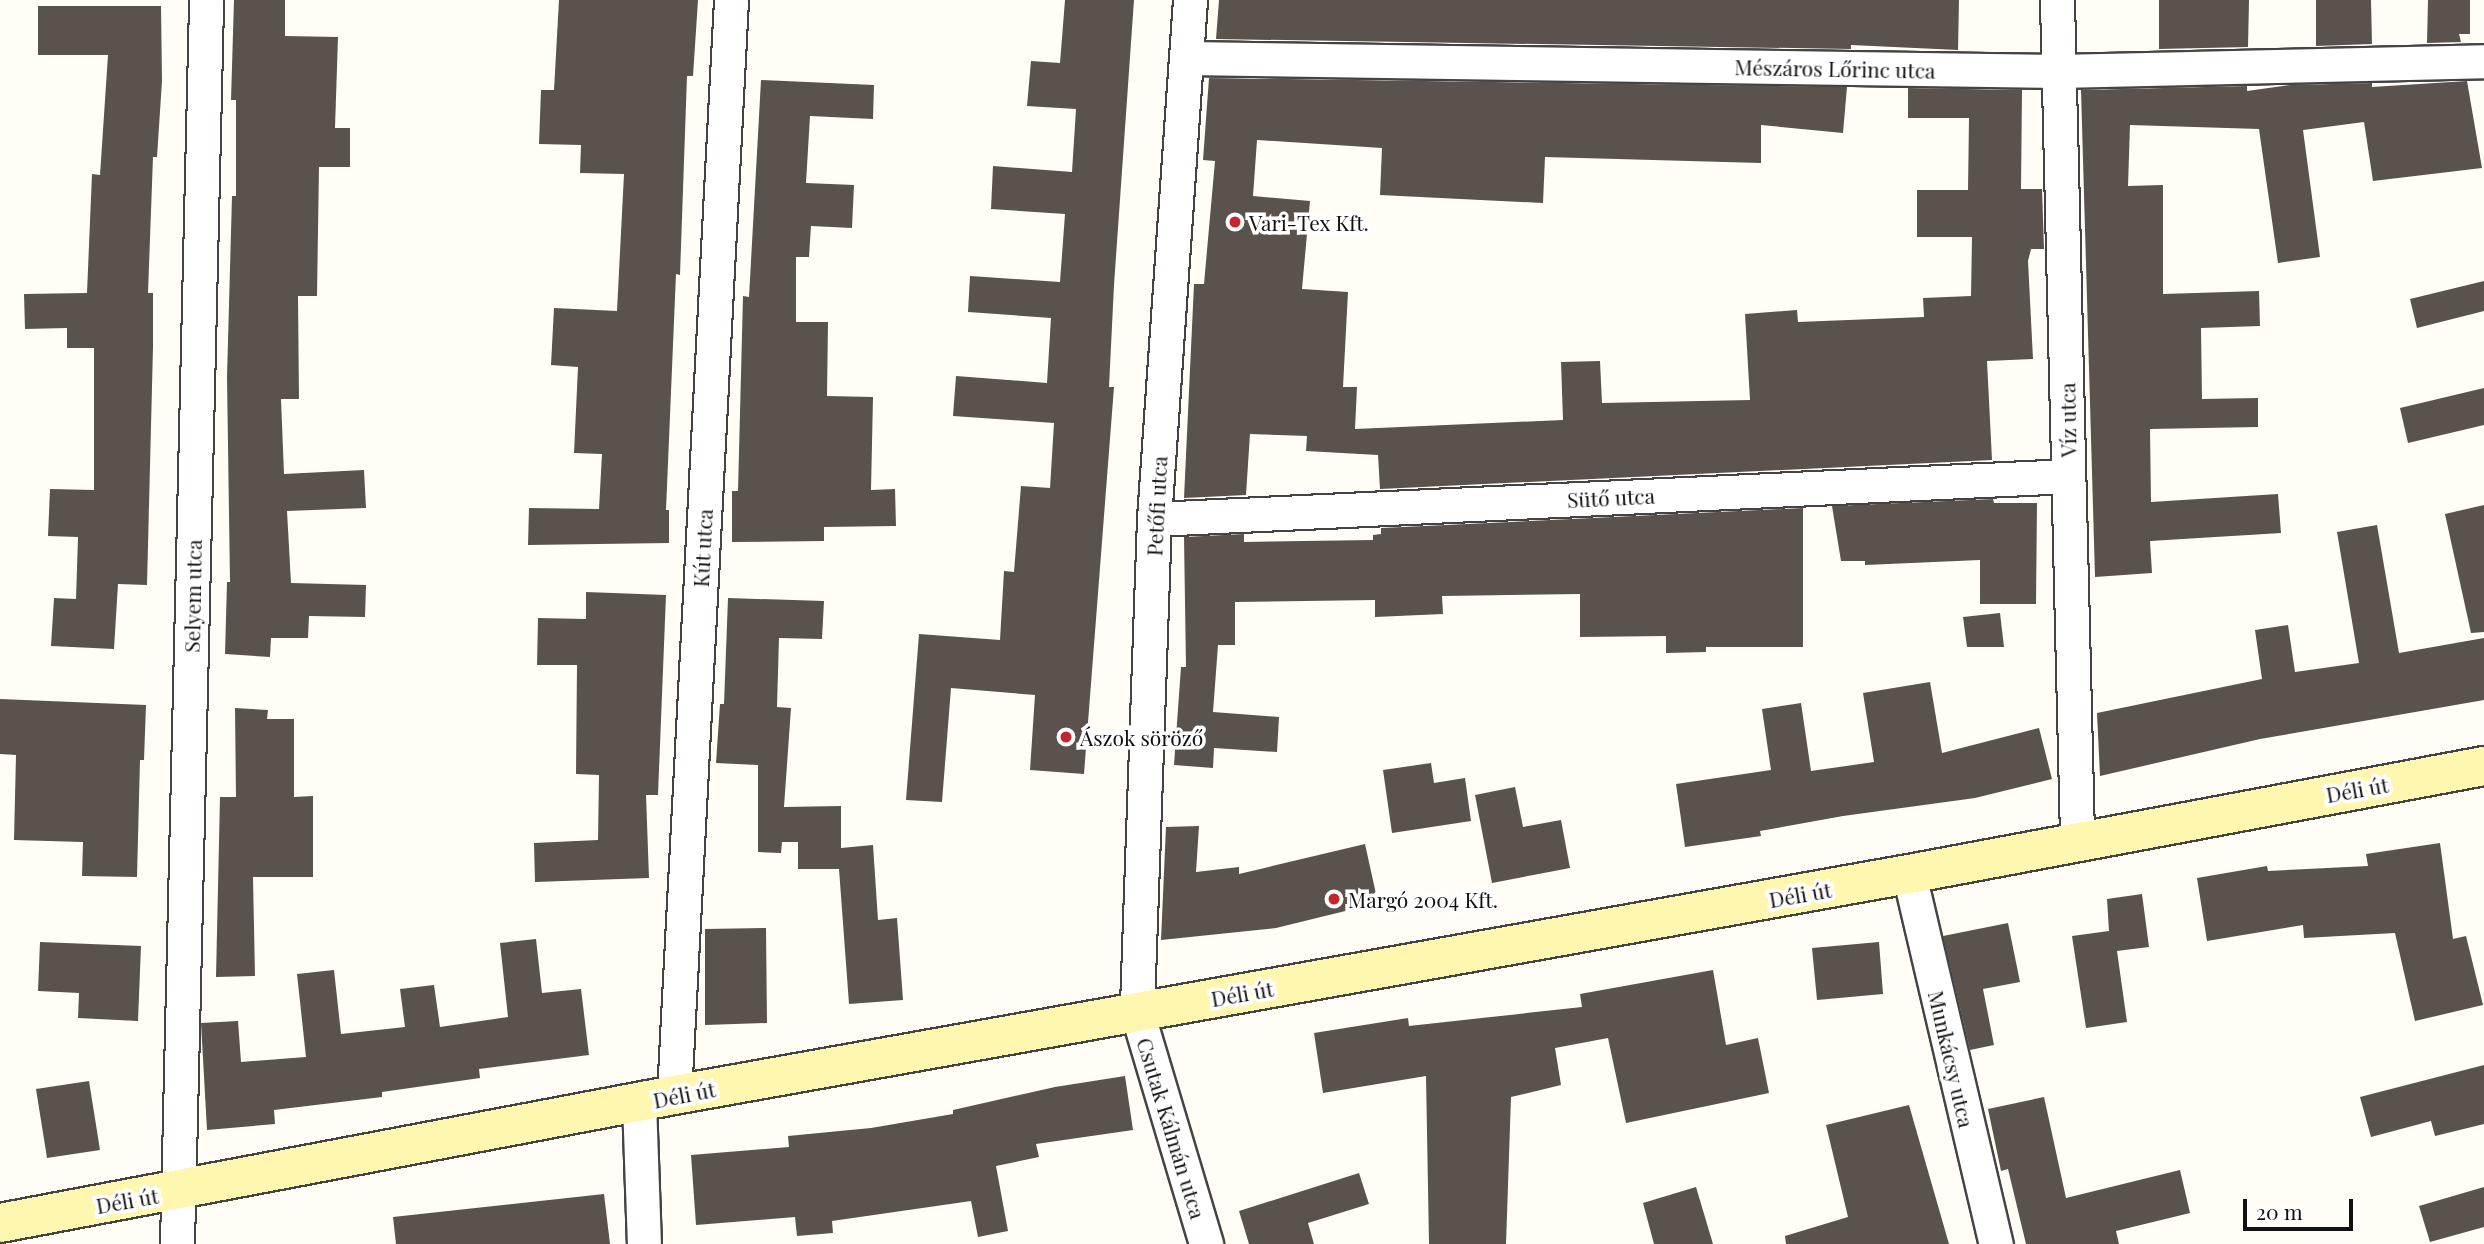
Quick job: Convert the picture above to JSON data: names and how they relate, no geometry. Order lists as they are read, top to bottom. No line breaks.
{"streets":{"street":["Mészáros Lőrinc utca","Víz utca","Sütő utca","Petőfi utca","Kút utca","Selyem utca","Déli út","Munkácsy utca","Csutak Kálmán utca"]},"crossings":[["Mészáros Lőrinc utca","Víz utca"],["Mészáros Lőrinc utca","Petőfi utca"],["Víz utca","Sütő utca"],["Víz utca","Déli út"],["Sütő utca","Petőfi utca"],["Petőfi utca","Déli út"],["Petőfi utca","Csutak Kálmán utca"],["Kút utca","Déli út"],["Selyem utca","Déli út"],["Déli út","Munkácsy utca"],["Déli út","Csutak Kálmán utca"]],"places":["Vari-Tex Kft.","Ászok söröző","Margó 2004 Kft."],"scale_bar":"20 m"}
